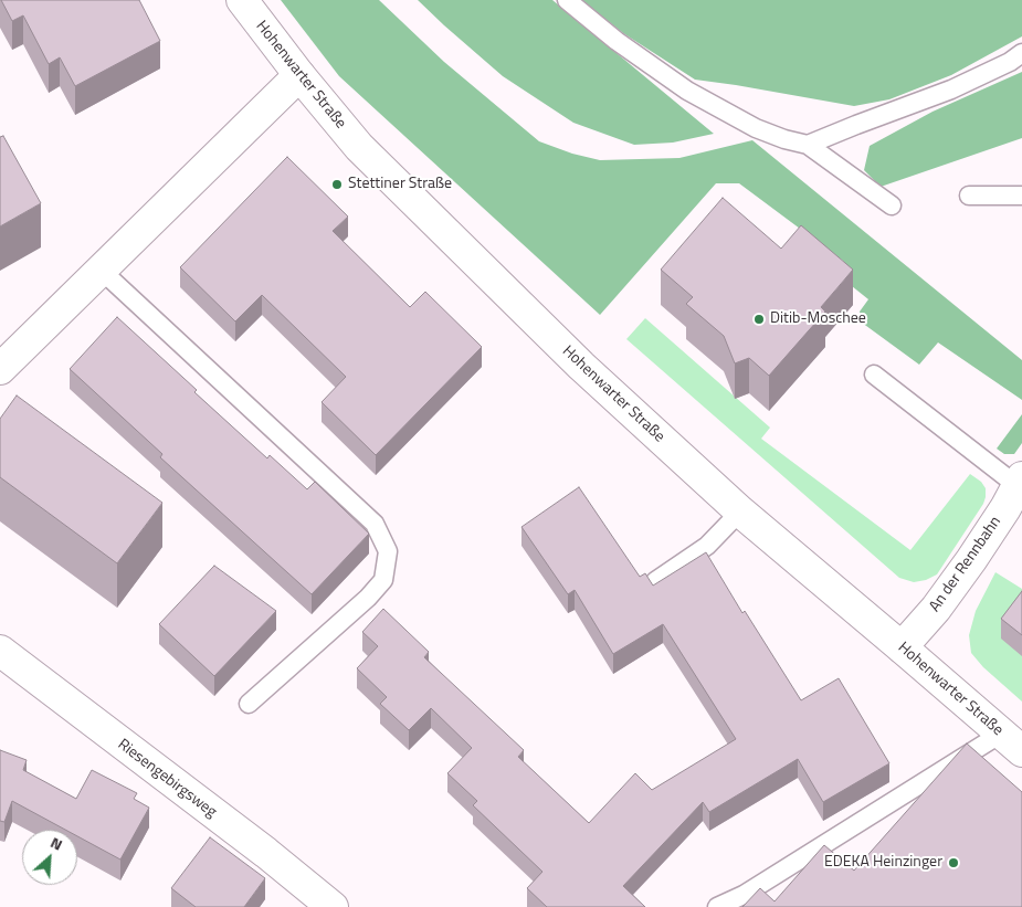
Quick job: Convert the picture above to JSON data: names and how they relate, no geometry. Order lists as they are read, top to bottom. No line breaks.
{"streets":{"street":["Hohenwarter Straße","An der Rennbahn","Riesengebirgsweg"]},"crossings":[["Hohenwarter Straße","An der Rennbahn"]],"places":["Stettiner Straße","Ditib-Moschee","EDEKA Heinzinger"],"north":"top right"}
